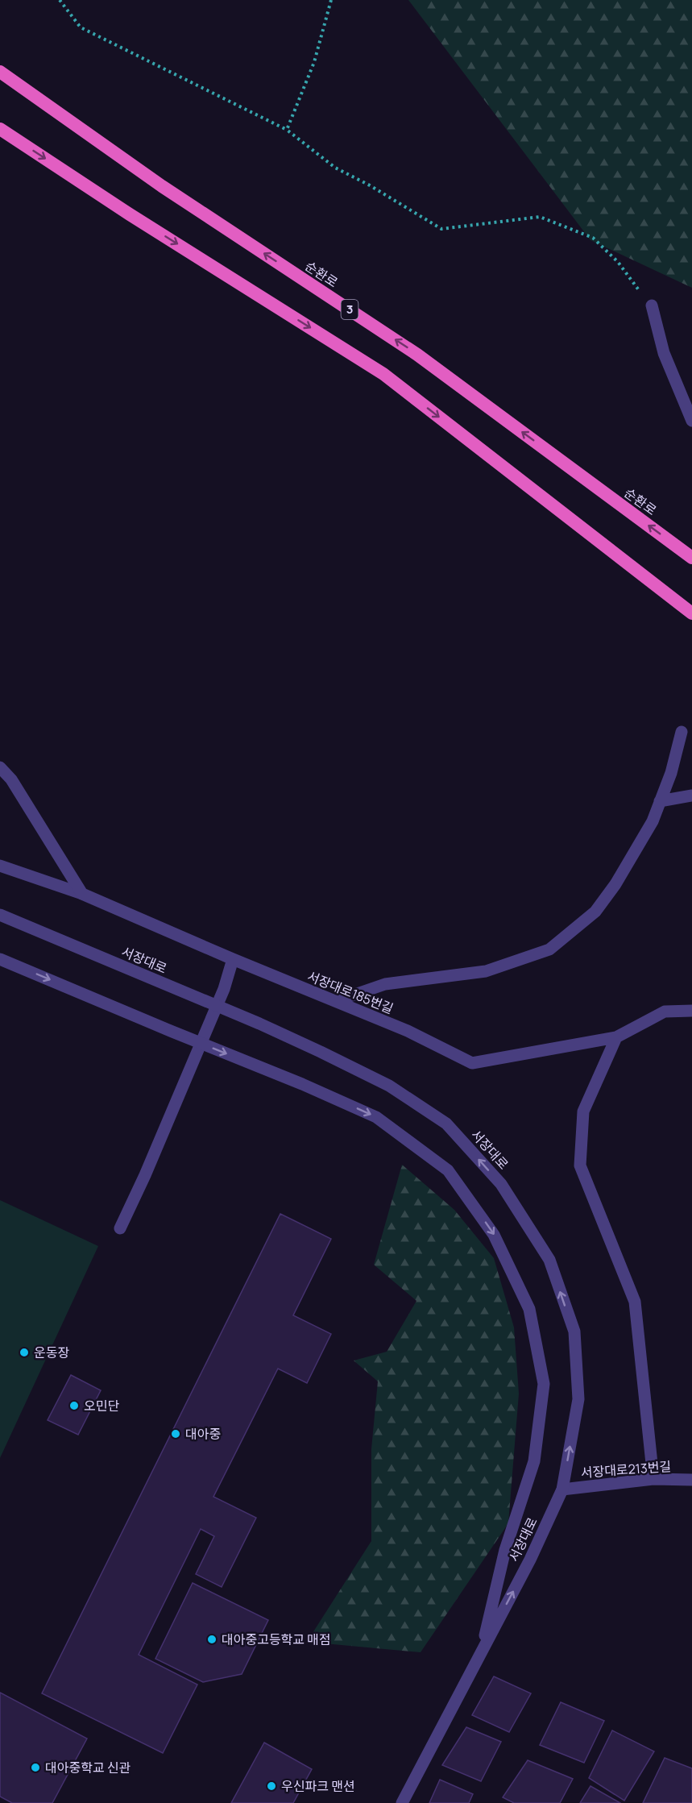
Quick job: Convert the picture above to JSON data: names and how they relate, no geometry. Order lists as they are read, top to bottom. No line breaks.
{"streets":{"highway":["순환로","3"],"street":["서장대로","서장대로185번길","서장대로213번길"]},"crossings":[["서장대로","서장대로213번길"]],"places":["운동장","오민단","대아중","대아중고등학교 매점","대아중학교 신관","우신파크 맨션"]}
